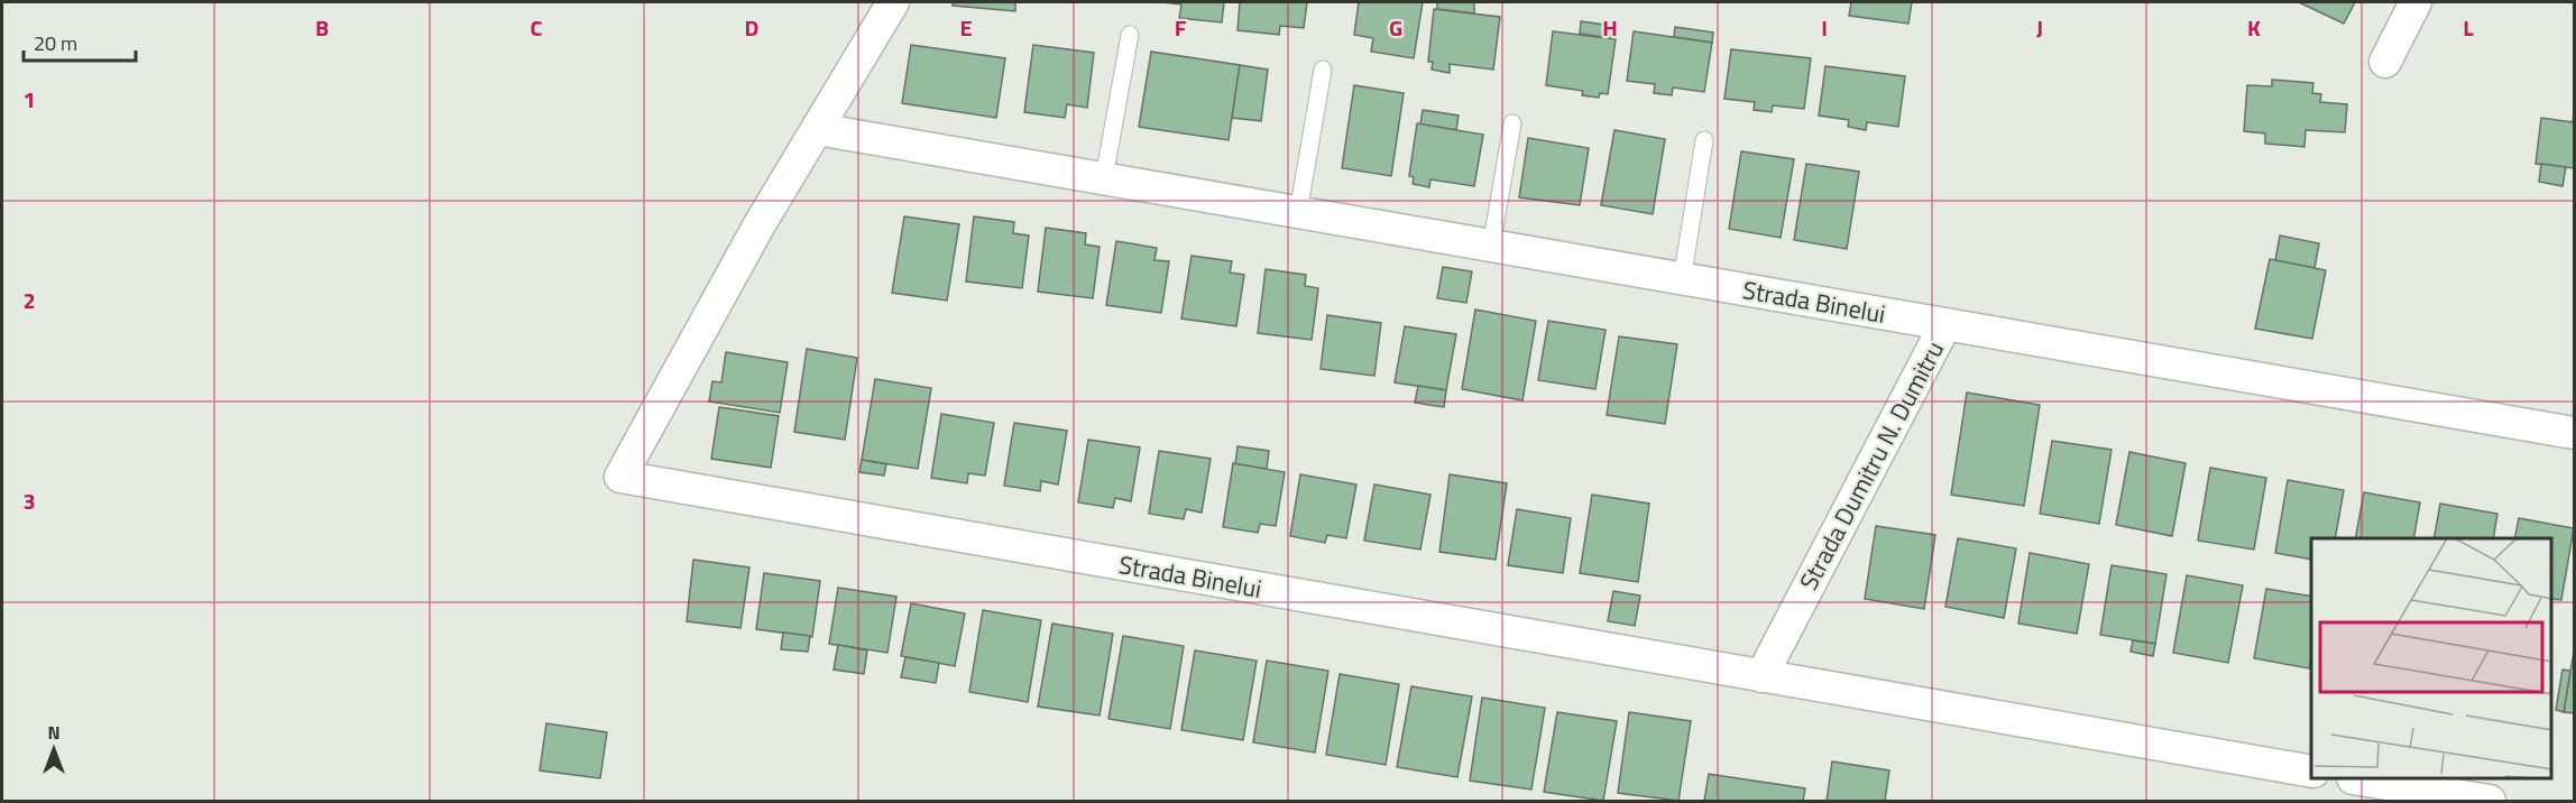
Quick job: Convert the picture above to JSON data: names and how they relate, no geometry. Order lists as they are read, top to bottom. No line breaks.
{"streets":{"street":["Strada Binelui","Strada Dumitru N. Dumitru"]},"crossings":[["Strada Binelui","Strada Dumitru N. Dumitru"]],"scale_bar":"20 m","north":"top","grid":{"columns":["B","C","D","E","F","G","H","I","J","K","L"],"rows":["1","2","3"]}}
